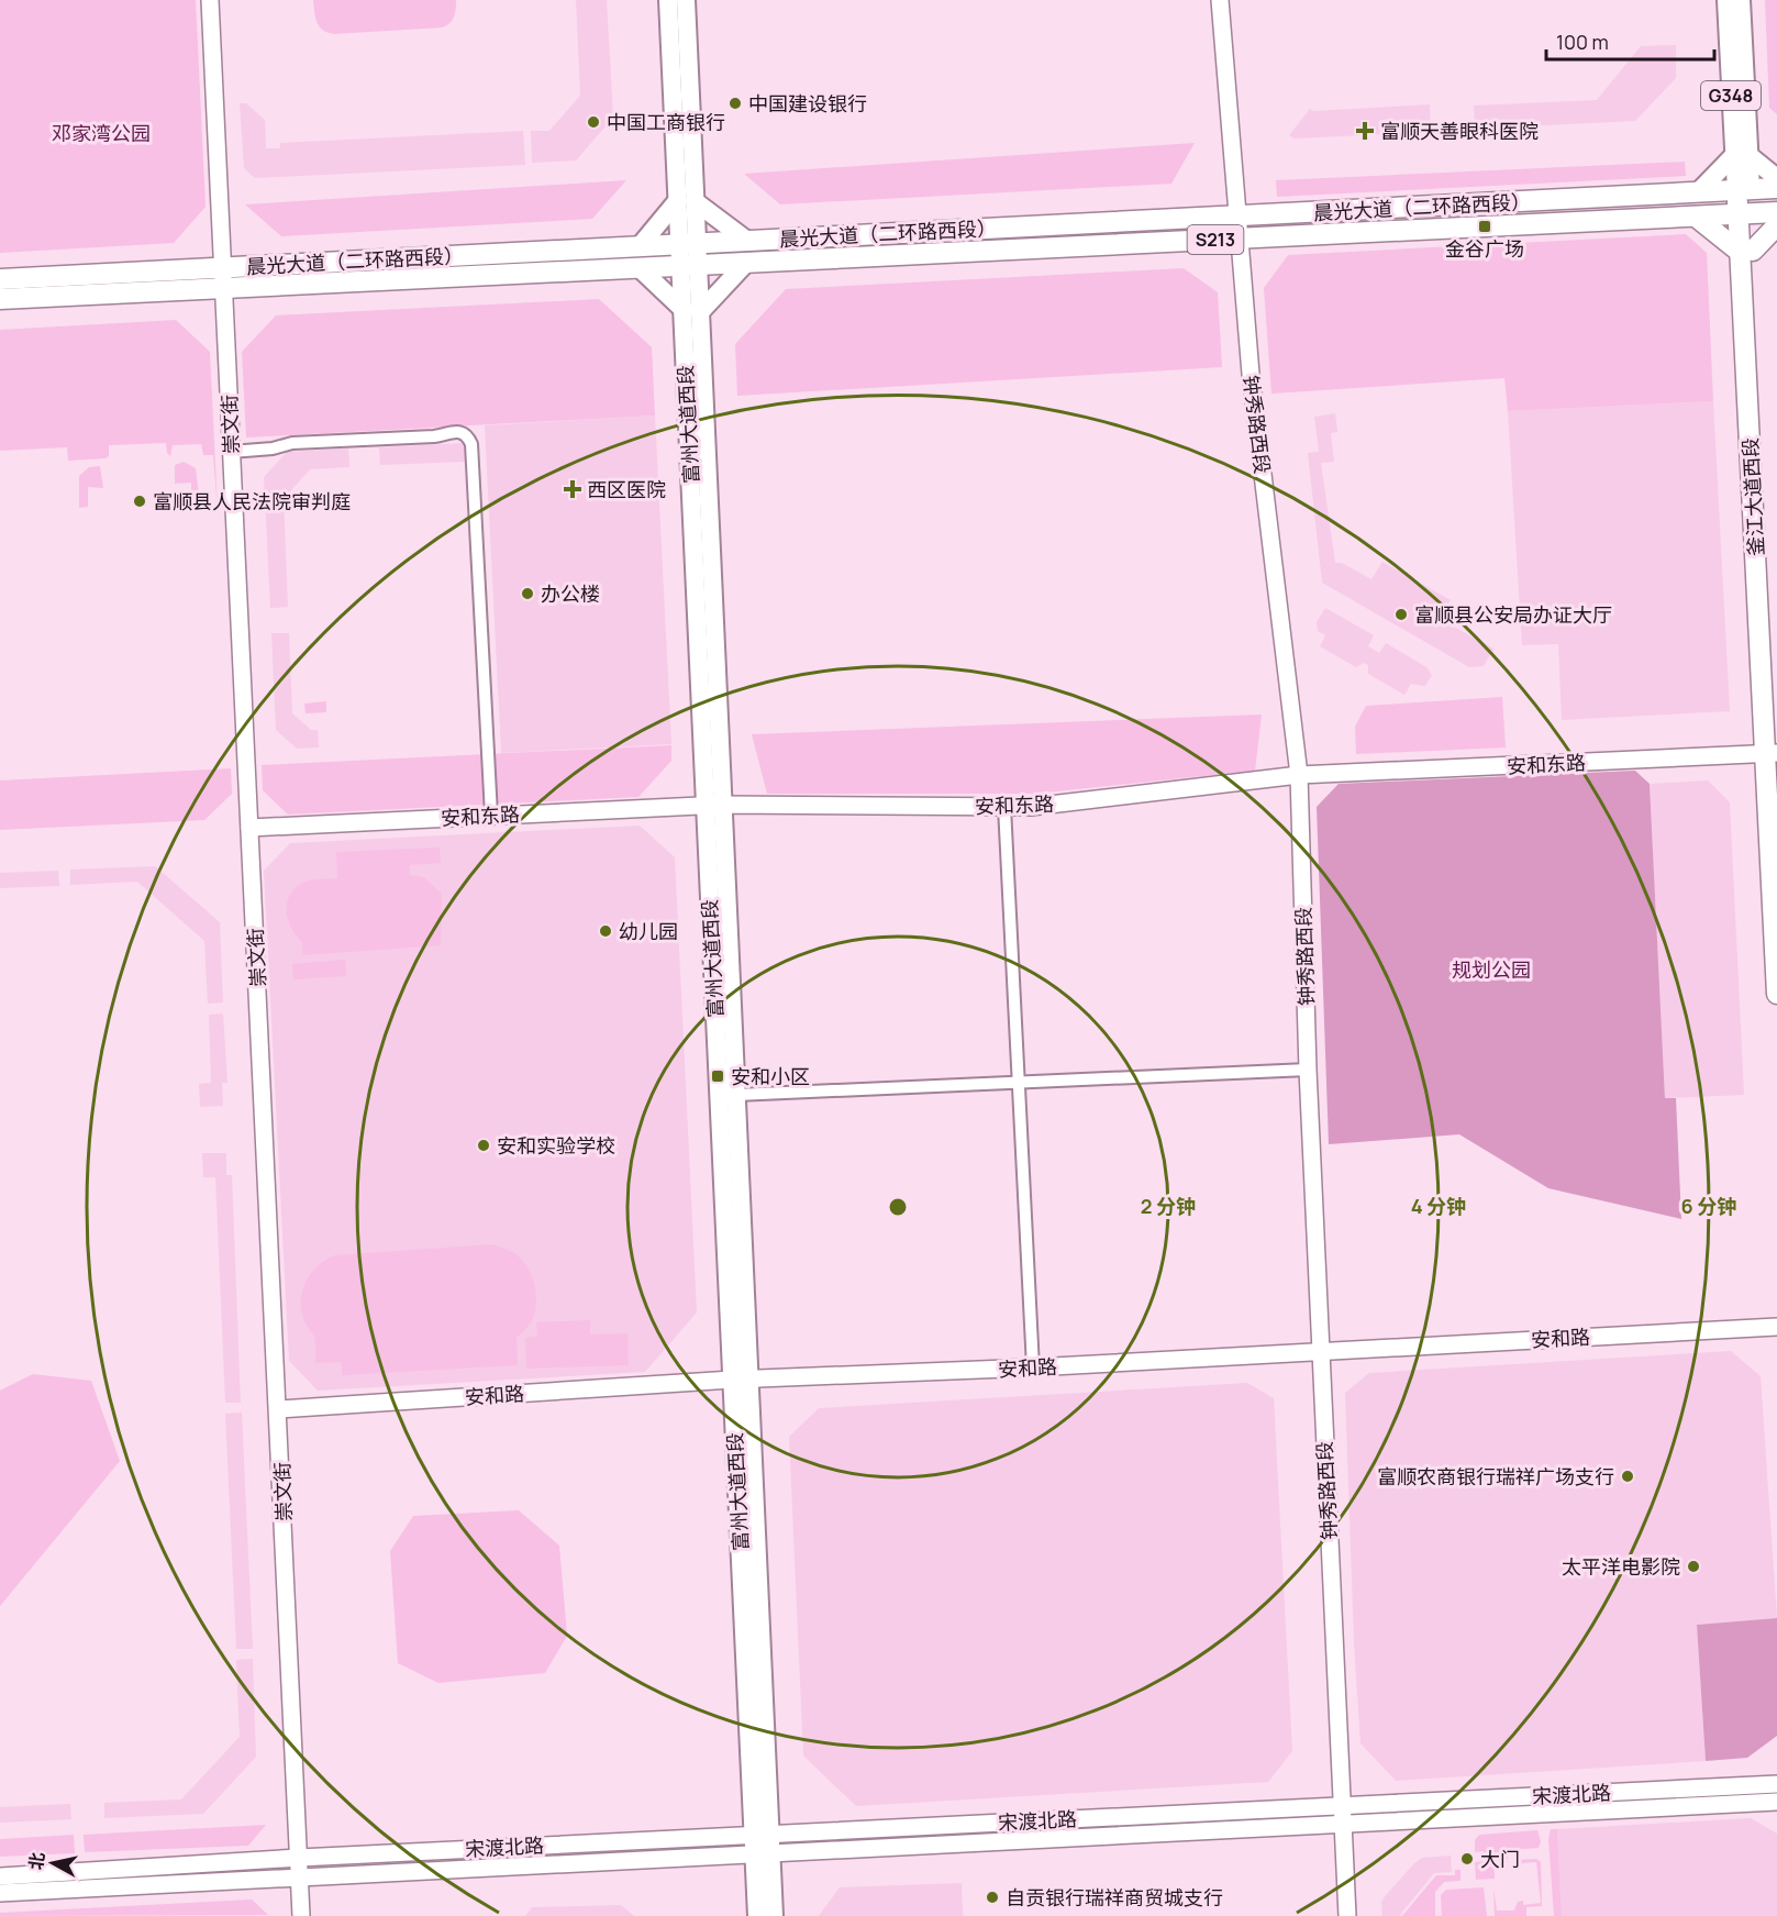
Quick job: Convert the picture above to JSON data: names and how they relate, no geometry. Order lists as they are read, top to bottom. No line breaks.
{"streets":{"highway":["G348","晨光大道（二环路西段）","S213","釜江大道西段"],"main road":["富州大道西段"],"street":["崇文街","钟秀路西段","安和东路","安和路","宋渡北路"]},"crossings":[["晨光大道（二环路西段）","崇文街"],["晨光大道（二环路西段）","富州大道西段"],["晨光大道（二环路西段）","钟秀路西段"],["晨光大道（二环路西段）","釜江大道西段"],["崇文街","安和东路"],["崇文街","安和路"],["崇文街","宋渡北路"],["富州大道西段","安和东路"],["富州大道西段","安和路"],["富州大道西段","宋渡北路"],["钟秀路西段","安和东路"],["钟秀路西段","安和路"],["钟秀路西段","宋渡北路"],["釜江大道西段","安和东路"]],"parks":["邓家湾公园","规划公园"],"places":{"other":["中国建设银行","中国工商银行","富顺县人民法院审判庭","办公楼","富顺县公安局办证大厅","幼儿园","安和实验学校","富顺农商银行瑞祥广场支行","太平洋电影院","大门","自贡银行瑞祥商贸城支行"],"health":["富顺天善眼科医院","西区医院"],"transit":["金谷广场","安和小区"]},"scale_bar":"100 m","north":"left","rings":["2 分钟","4 分钟","6 分钟"]}
